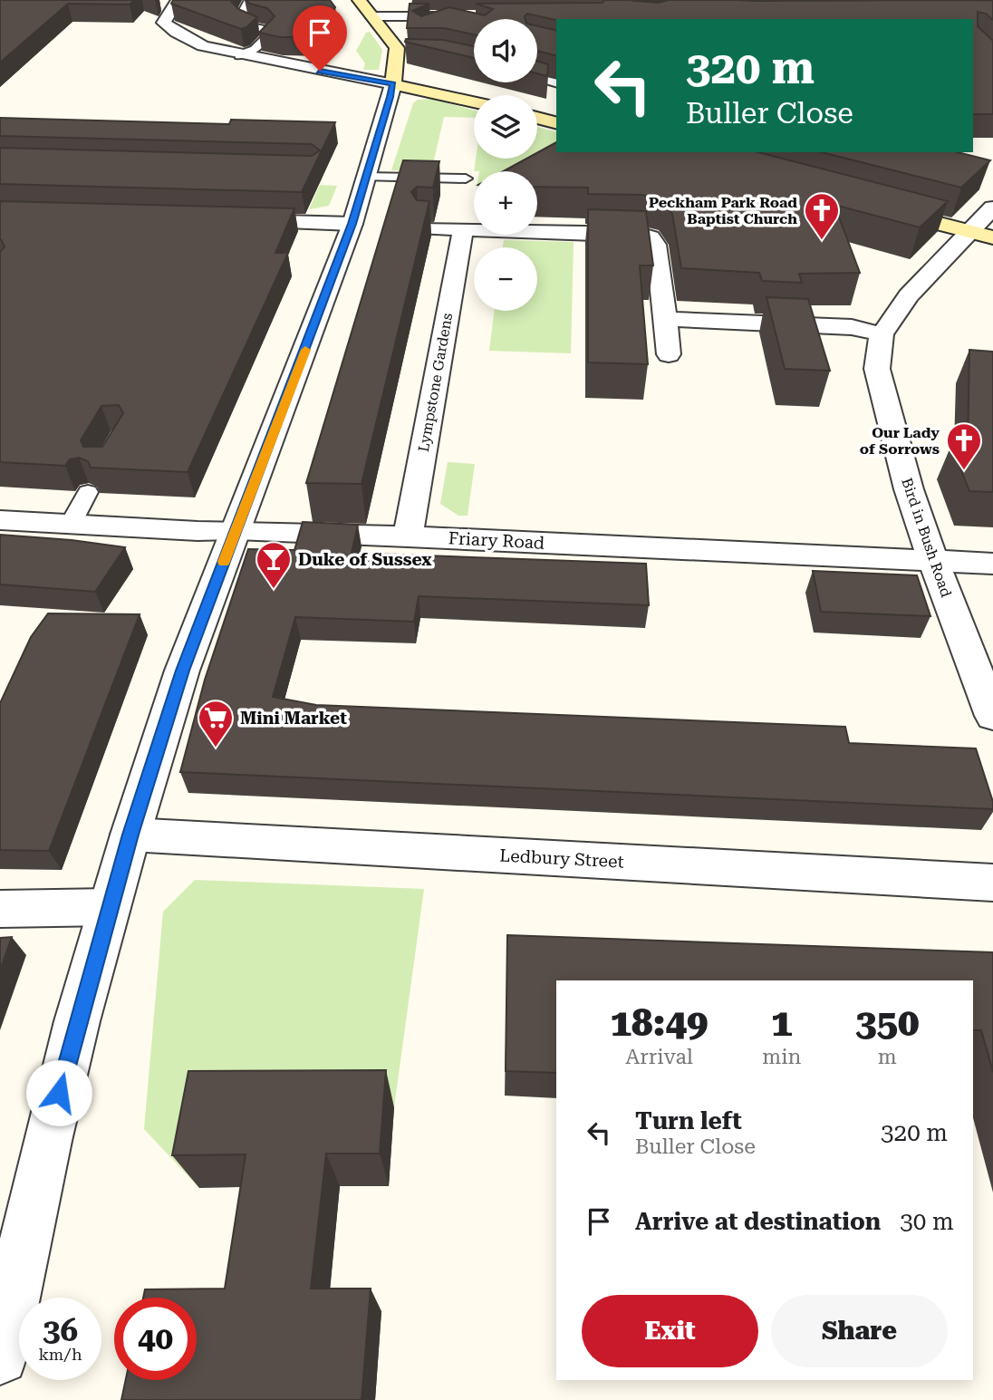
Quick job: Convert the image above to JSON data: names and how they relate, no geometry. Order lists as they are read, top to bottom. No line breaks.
{"streets":{"street":["Lympstone Gardens","Bird in Bush Road","Friary Road","Ledbury Street"]},"crossings":[["Lympstone Gardens","Friary Road"],["Bird in Bush Road","Friary Road"]],"places":{"church":["Peckham Park Road Baptist Church","Our Lady of Sorrows"],"bar":["Duke of Sussex"],"supermarket":["Mini Market"]},"page":{"map_buttons":["+","−"],"turn":["320 m","Buller Close"],"eta":["18:49","Arrival","1","min","350","m"],"list":[{"name":"Turn left","note":"Buller Close","value":"320 m"},{"name":"Arrive at destination","value":"30 m"}],"buttons":["Exit","Share"],"speed":"36 km/h","limit":"40"}}
